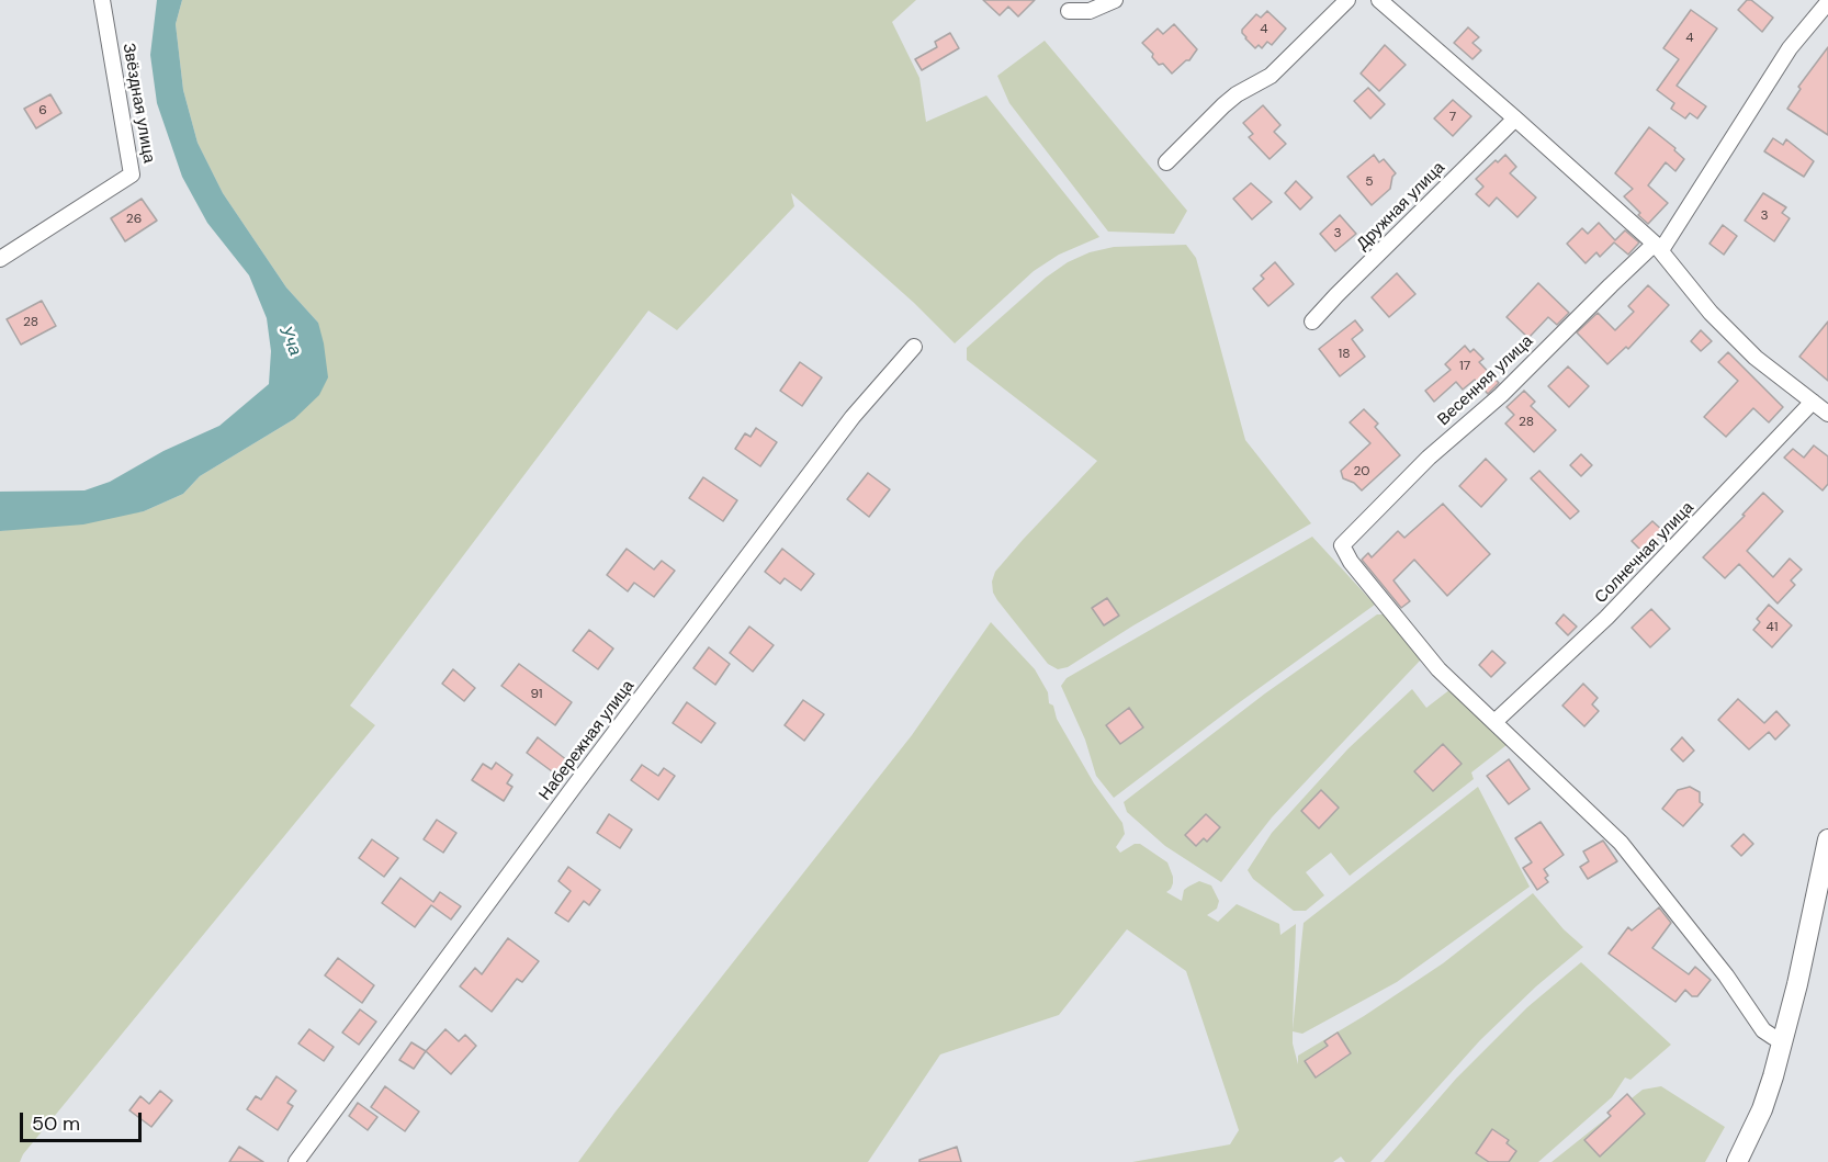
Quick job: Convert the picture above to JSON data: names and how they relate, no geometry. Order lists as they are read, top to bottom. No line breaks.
{"streets":{"street":["Звёздная улица","Дружная улица","Весенняя улица","Солнечная улица","Набережная улица"]},"crossings":[["Весенняя улица","Солнечная улица"]],"water":["Уча"],"house_numbers":["4","4","6","7","5","3","26","3","28","18","17","28","20","41","91"],"scale_bar":"50 m"}
